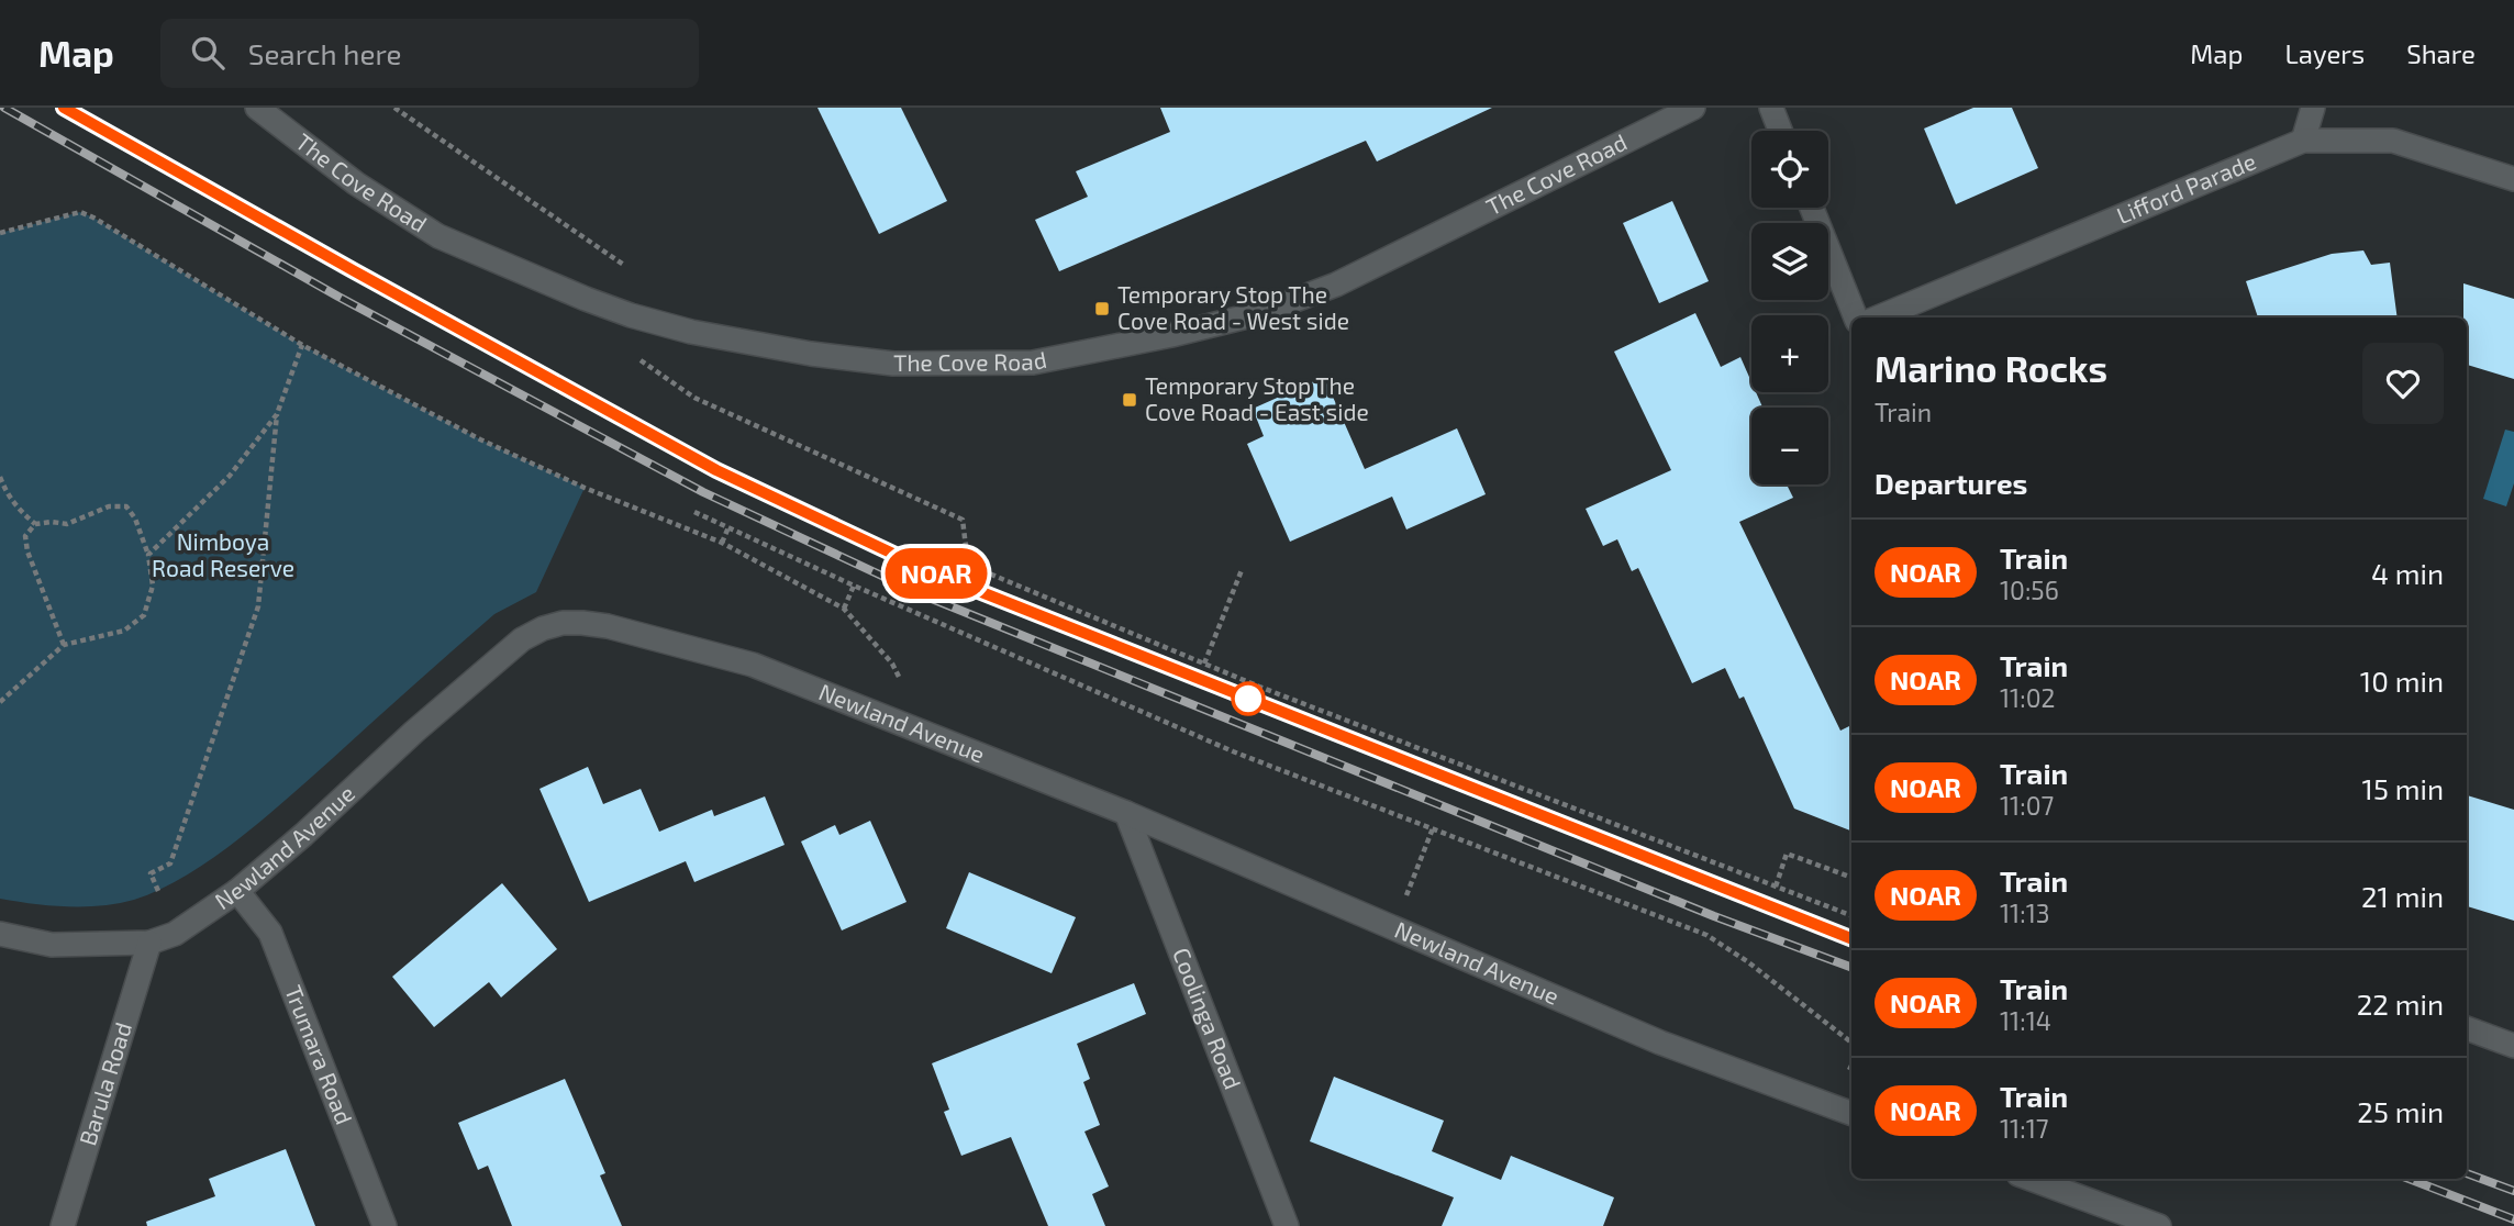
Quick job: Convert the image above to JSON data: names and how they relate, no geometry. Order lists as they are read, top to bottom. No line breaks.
{"streets":{"street":["The Cove Road","Lifford Parade","Newland Avenue","Coolinga Road","Trumara Road","Barula Road"]},"crossings":[["Newland Avenue","Coolinga Road"],["Newland Avenue","Trumara Road"],["Newland Avenue","Barula Road"]],"parks":["Nimboya Road Reserve"],"places":{"transit":["Temporary Stop The Cove Road - West side","Temporary Stop The Cove Road - East side"]},"page":{"header":"Map","search":"Search here","nav":["Map","Layers","Share"],"on_map":"NOAR","map_buttons":["+","−"],"heading":[["Marino Rocks","Train"],"Departures"],"list":[{"mark":"NOAR","name":"Train","note":"10:56","value":"4 min"},{"mark":"NOAR","name":"Train","note":"11:02","value":"10 min"},{"mark":"NOAR","name":"Train","note":"11:07","value":"15 min"},{"mark":"NOAR","name":"Train","note":"11:13","value":"21 min"},{"mark":"NOAR","name":"Train","note":"11:14","value":"22 min"},{"mark":"NOAR","name":"Train","note":"11:17","value":"25 min"}]}}
